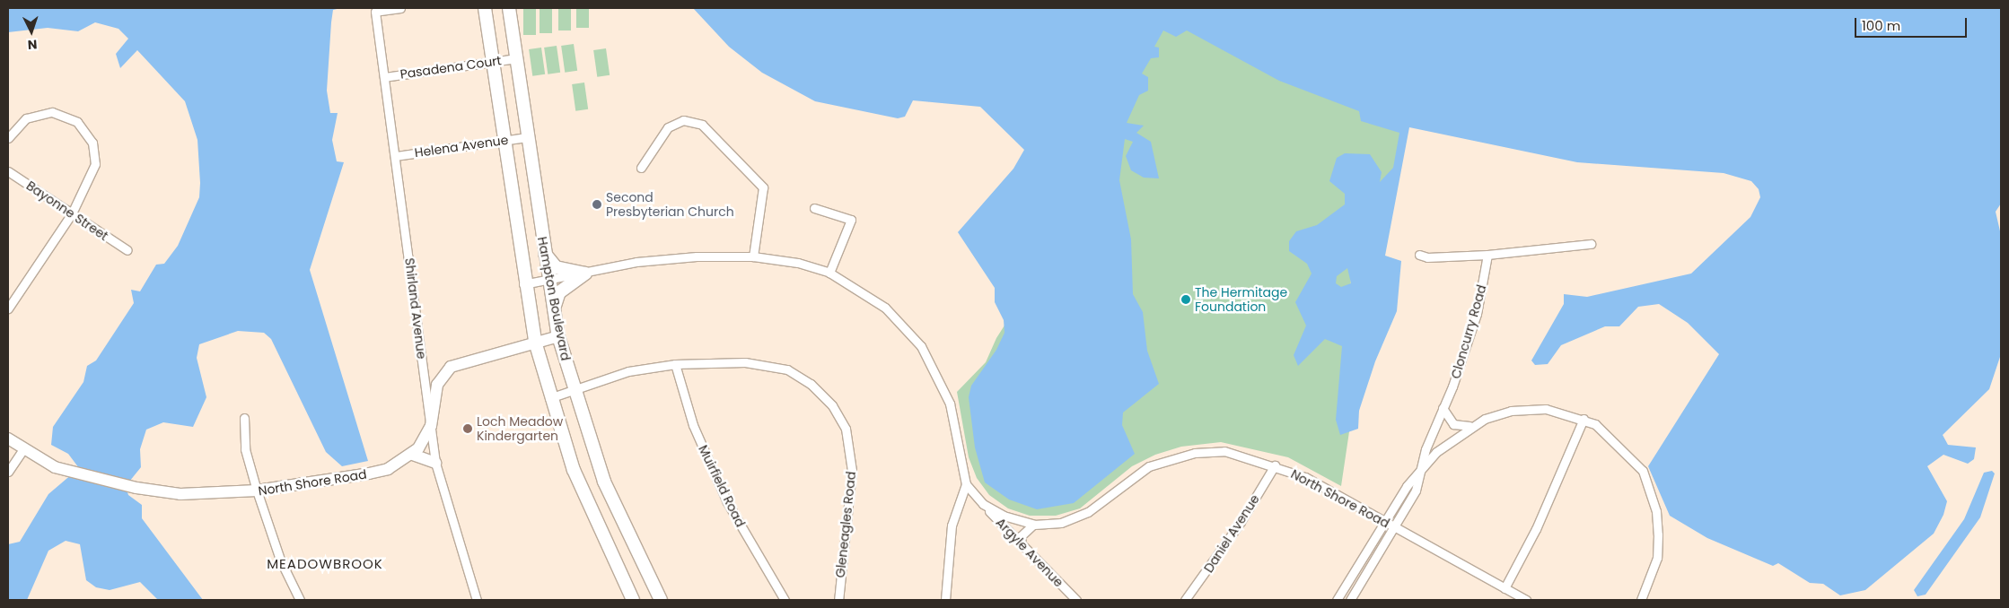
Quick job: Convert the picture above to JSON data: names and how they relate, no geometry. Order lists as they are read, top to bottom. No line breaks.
{"streets":{"main road":["Hampton Boulevard"],"street":["Pasadena Court","Helena Avenue","Bayonne Street","Shirland Avenue","Cloncurry Road","North Shore Road","Muirfield Road","Gleneagles Road","Daniel Avenue","Argyle Avenue"]},"crossings":[["Pasadena Court","Hampton Boulevard"],["Pasadena Court","Shirland Avenue"],["Helena Avenue","Hampton Boulevard"],["Helena Avenue","Shirland Avenue"],["Hampton Boulevard","North Shore Road"],["Hampton Boulevard","Gleneagles Road"],["Shirland Avenue","North Shore Road"],["Cloncurry Road","North Shore Road"],["North Shore Road","Daniel Avenue"],["North Shore Road","Argyle Avenue"],["Muirfield Road","Gleneagles Road"]],"districts":["MEADOWBROOK"],"places":["Second Presbyterian Church","The Hermitage Foundation","Loch Meadow Kindergarten"],"scale_bar":"100 m","north":"bottom"}
